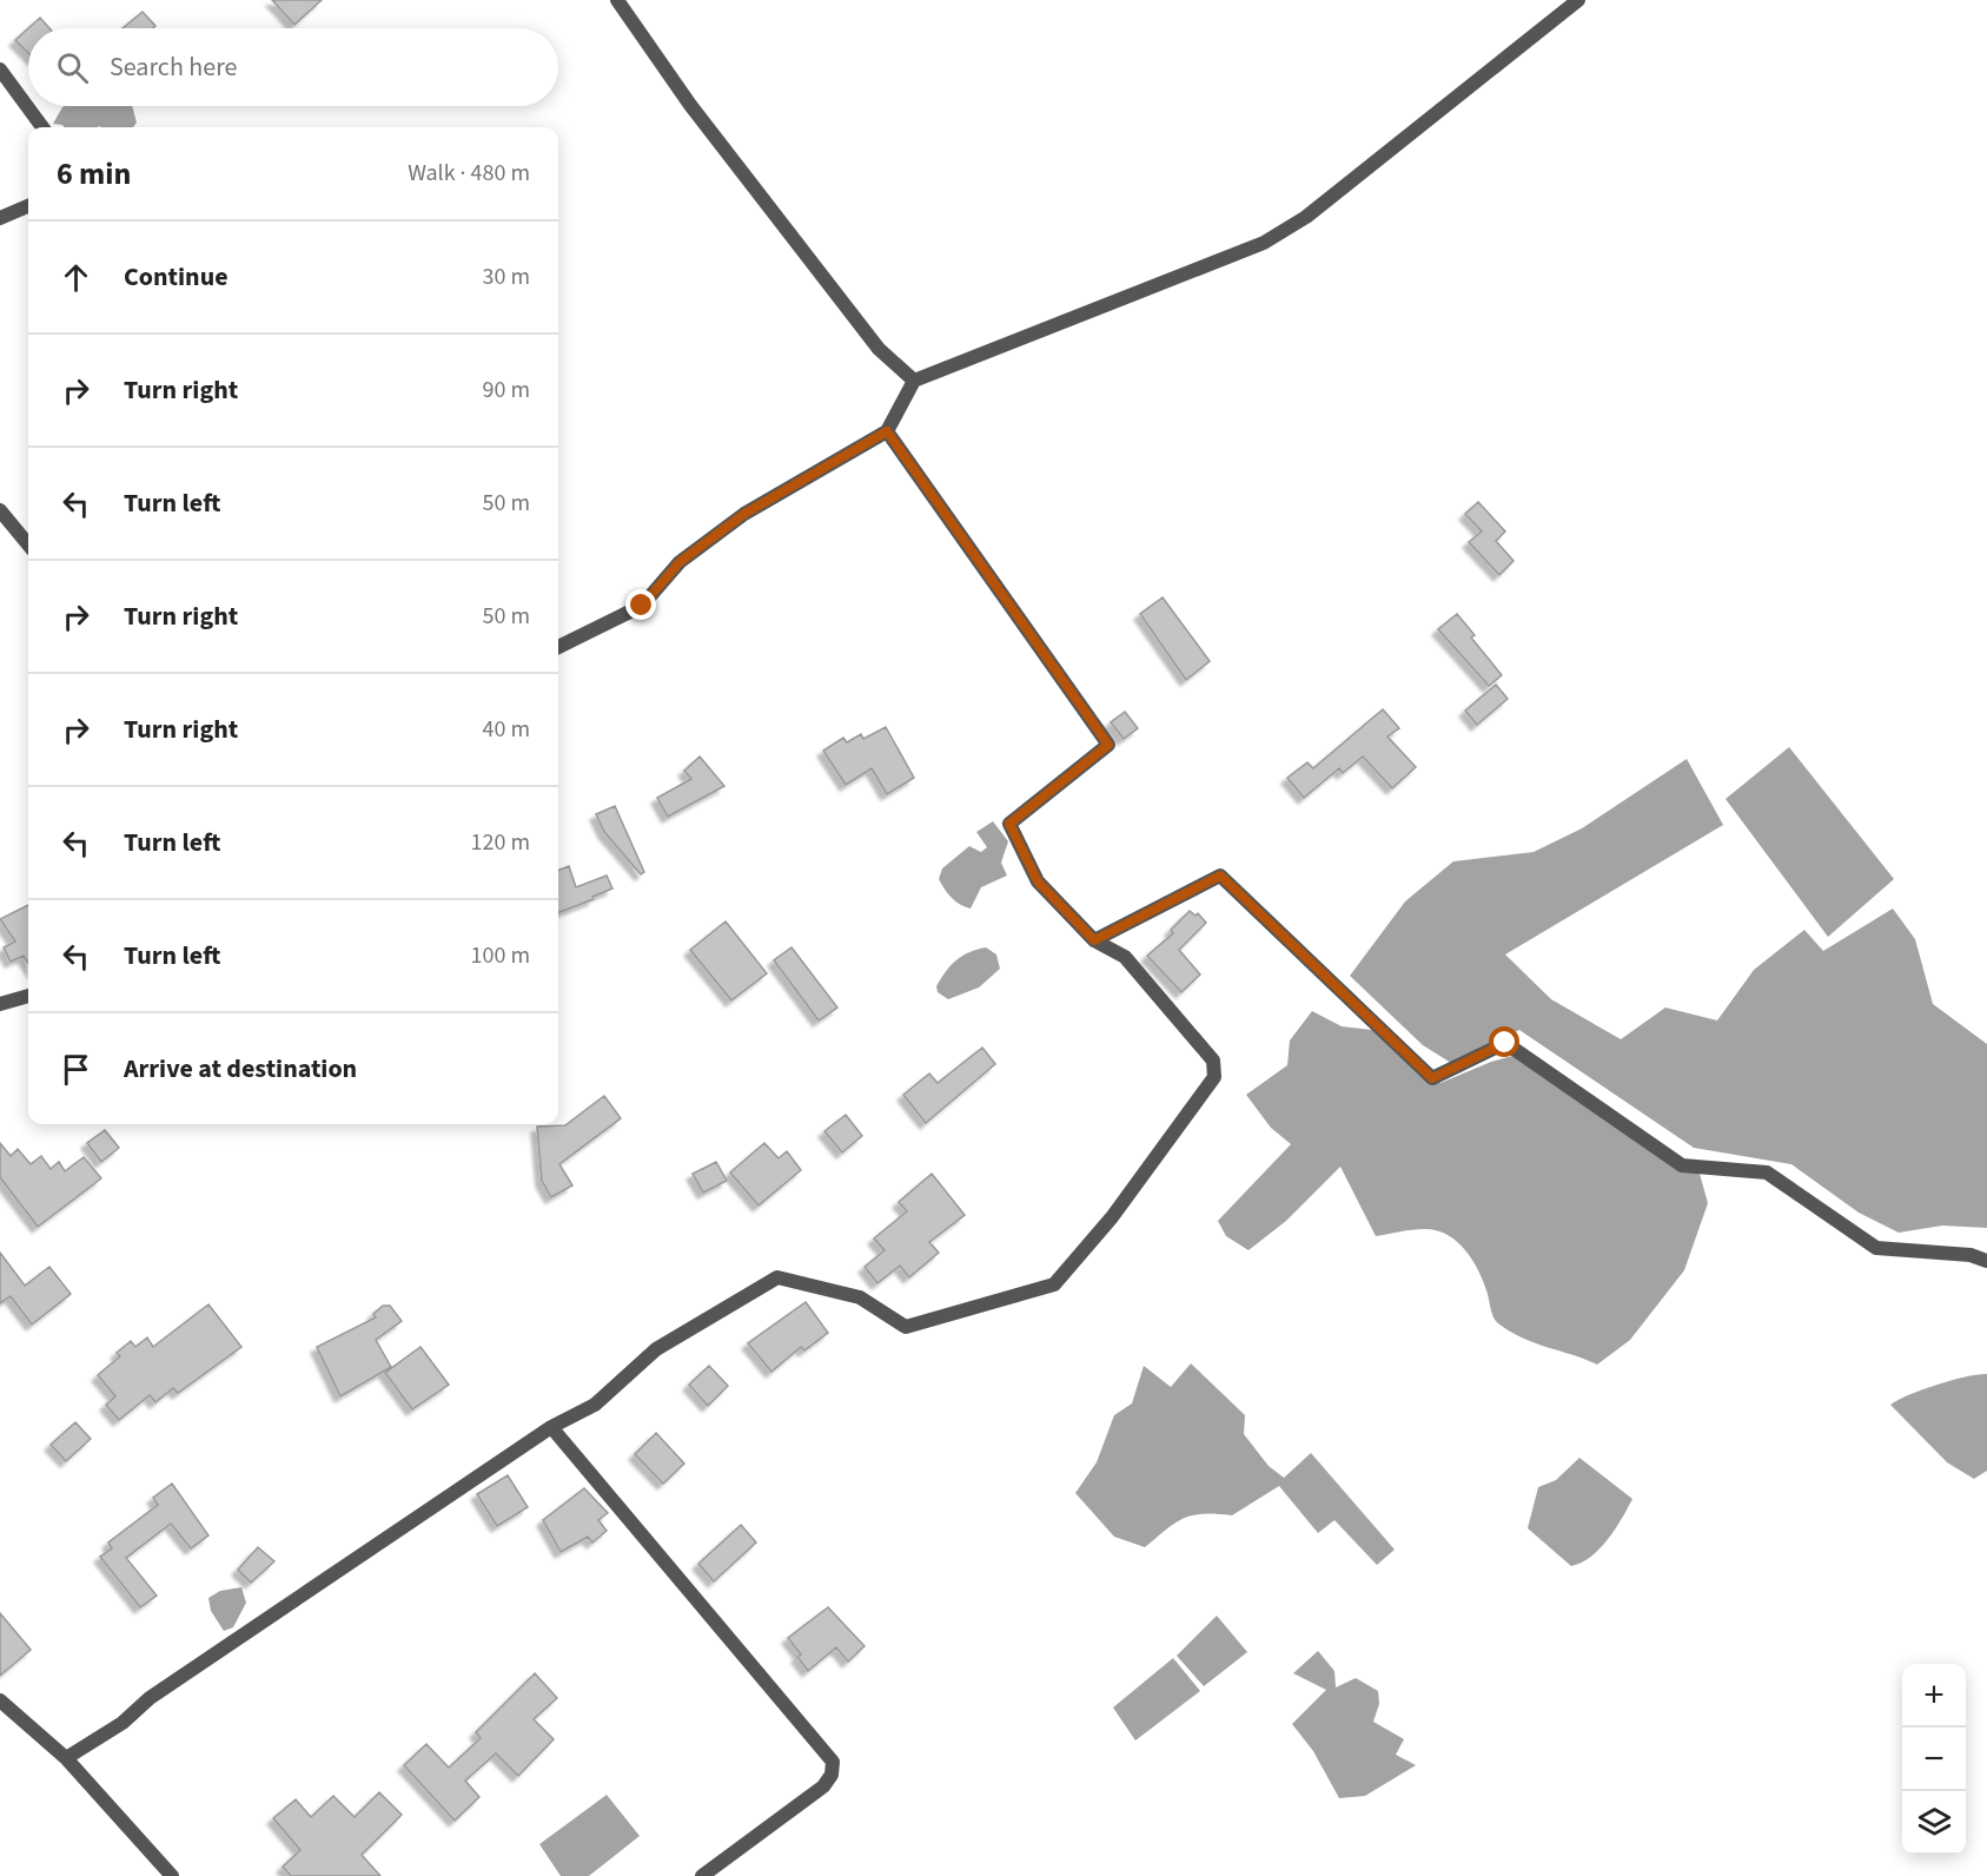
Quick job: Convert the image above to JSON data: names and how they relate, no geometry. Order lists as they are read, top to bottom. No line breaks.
{"page":{"search":"Search here","heading":["6 min","Walk · 480 m"],"list":[["Continue","30 m"],["Turn right","90 m"],["Turn left","50 m"],["Turn right","50 m"],["Turn right","40 m"],["Turn left","120 m"],["Turn left","100 m"],"Arrive at destination"],"map_buttons":["+","−"]}}
